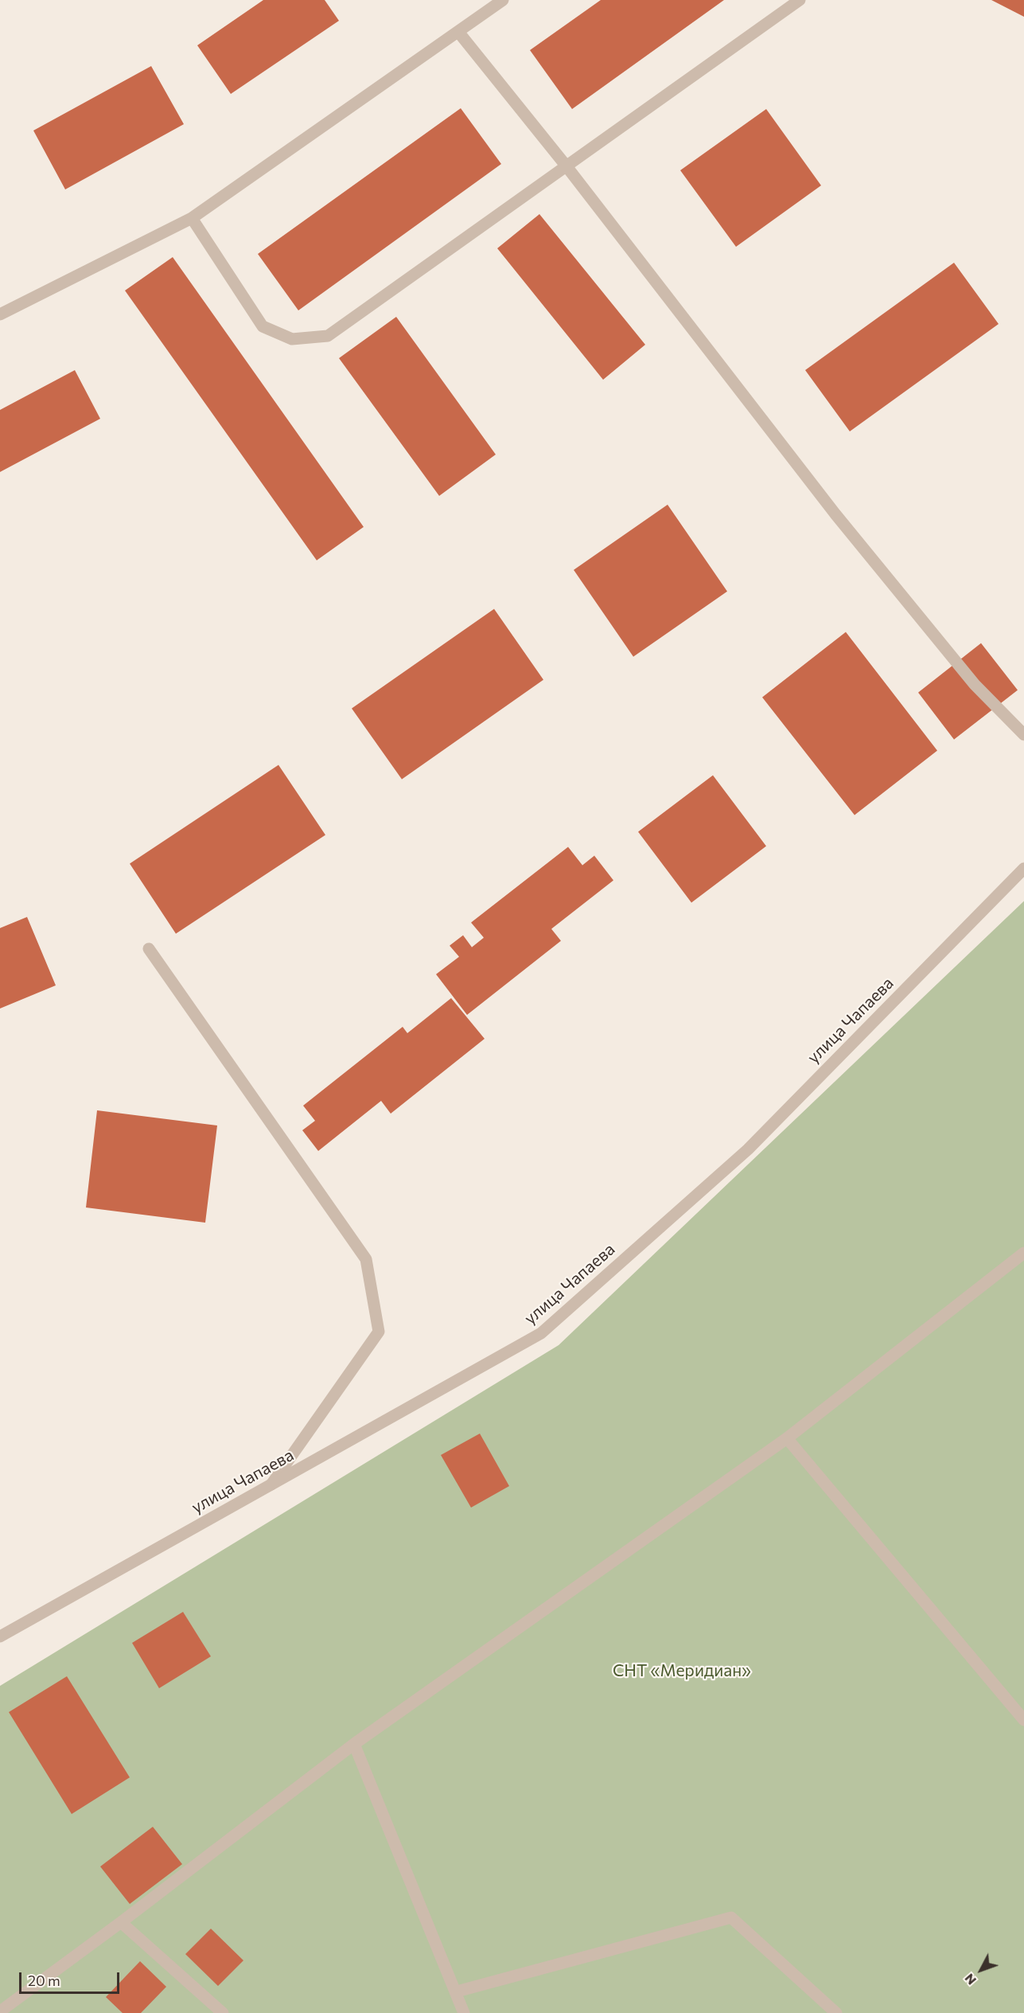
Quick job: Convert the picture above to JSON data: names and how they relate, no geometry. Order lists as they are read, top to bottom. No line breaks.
{"streets":{"street":["улица Чапаева"]},"parks":["СНТ «Меридиан»"],"scale_bar":"20 m","north":"bottom left"}
